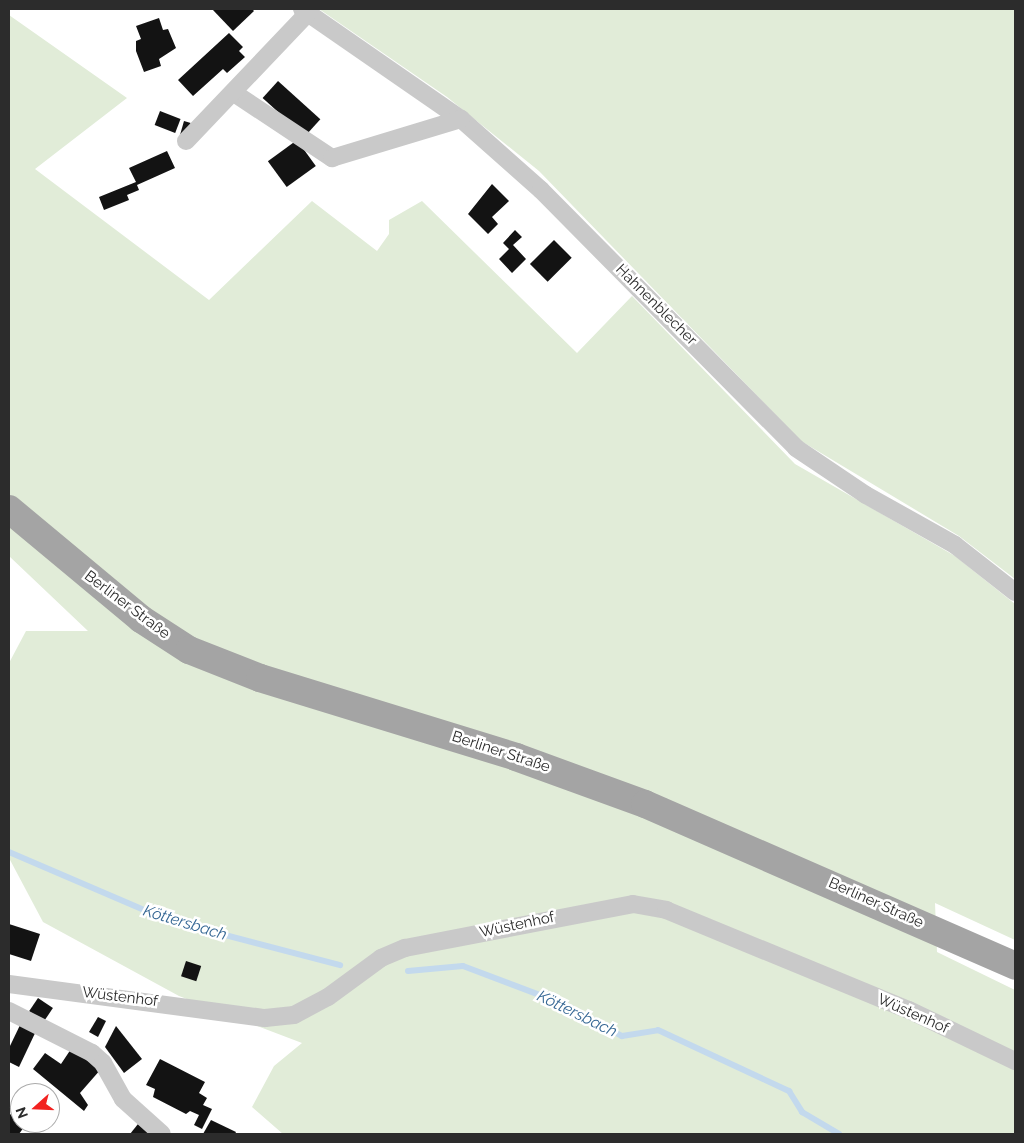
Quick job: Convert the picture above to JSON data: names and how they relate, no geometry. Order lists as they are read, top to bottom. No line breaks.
{"streets":{"main road":["Berliner Straße"],"street":["Hahnenblecher","Wüstenhof"]},"water":["Köttersbach"],"north":"left"}
